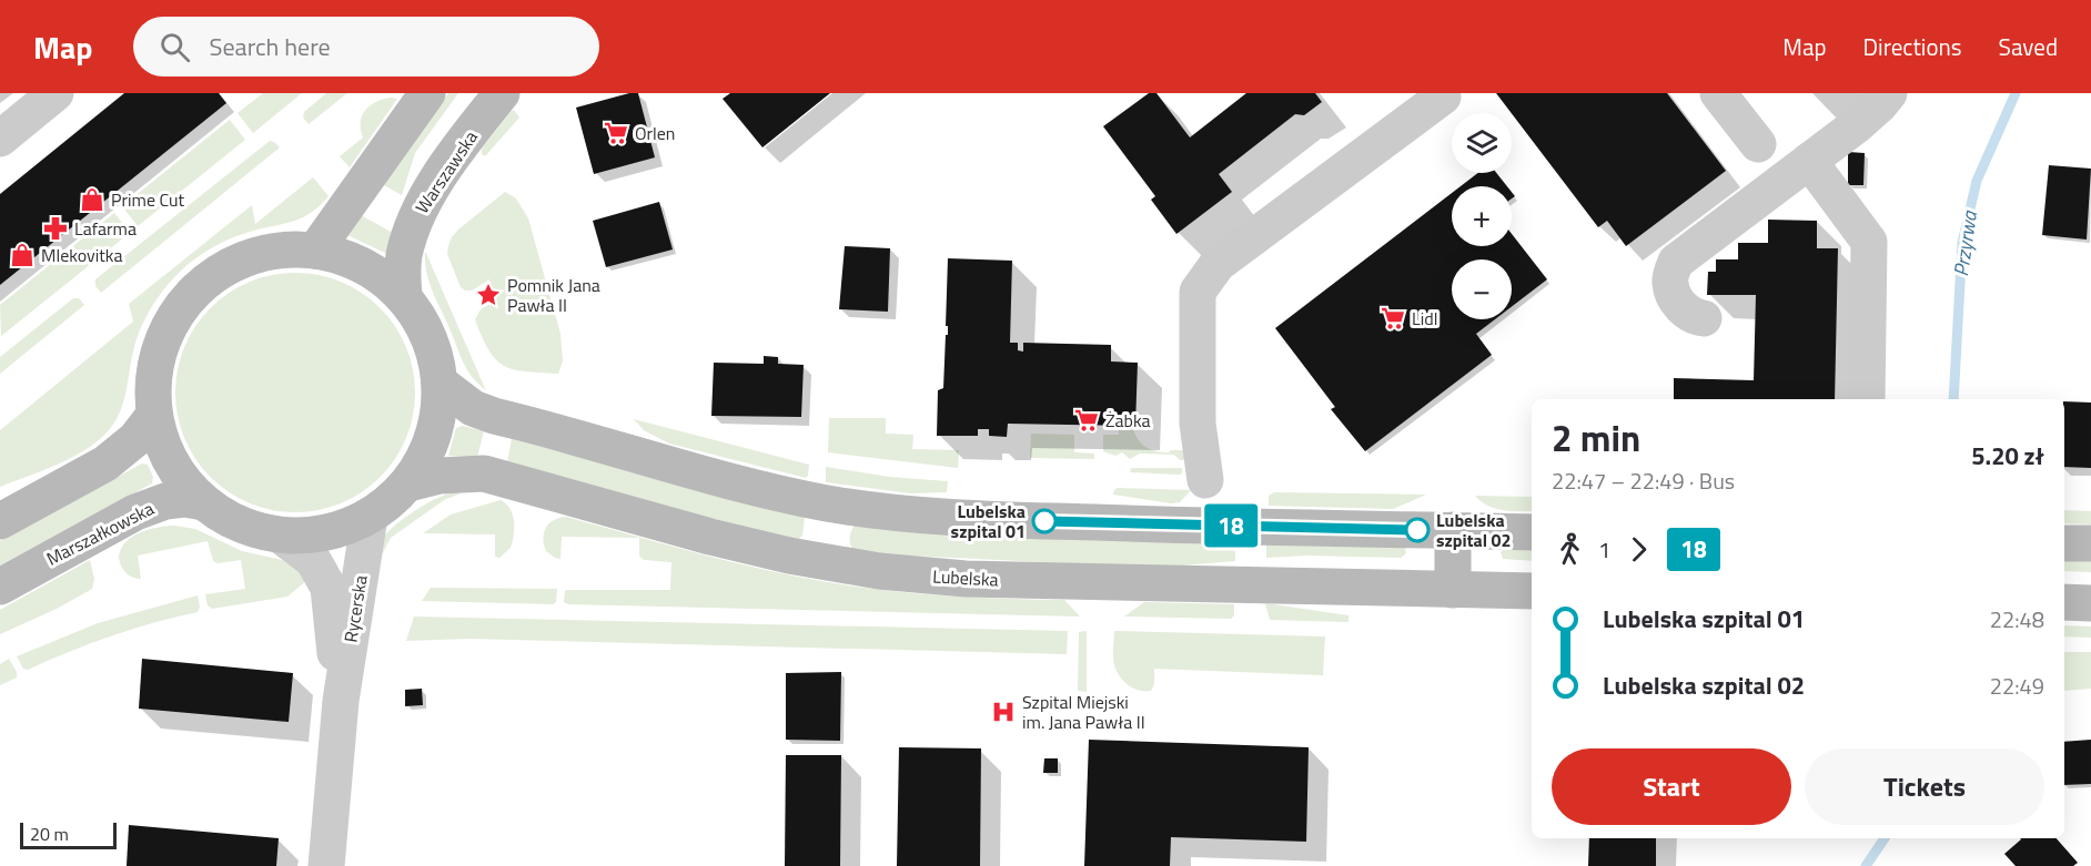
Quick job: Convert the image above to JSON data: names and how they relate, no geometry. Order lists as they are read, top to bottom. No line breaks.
{"streets":{"main road":["Warszawska","Marszałkowska","Lubelska"],"street":["Rycerska"]},"water":["Przyrwa"],"places":{"supermarket":["Orlen","Lidl","Żabka"],"shop":["Prime Cut","Mlekovitka"],"pharmacy":["Lafarma"],"place":["Pomnik Jana Pawła II"],"other":["Lubelska szpital 01","Lubelska szpital 02"],"hospital":["Szpital Miejski im. Jana Pawła II"]},"lines":["bus line 18"],"scale_bar":"20 m","page":{"header":"Map","search":"Search here","nav":["Map","Directions","Saved"],"on_map":"18","map_buttons":["+","−"],"heading":["2 min","22:47 – 22:49 · Bus","5.20 zł"],"legs":["1","18"],"list":[{"name":"Lubelska szpital 01","value":"22:48"},{"name":"Lubelska szpital 02","value":"22:49"}],"buttons":["Start","Tickets"],"scale":"20 m"}}
